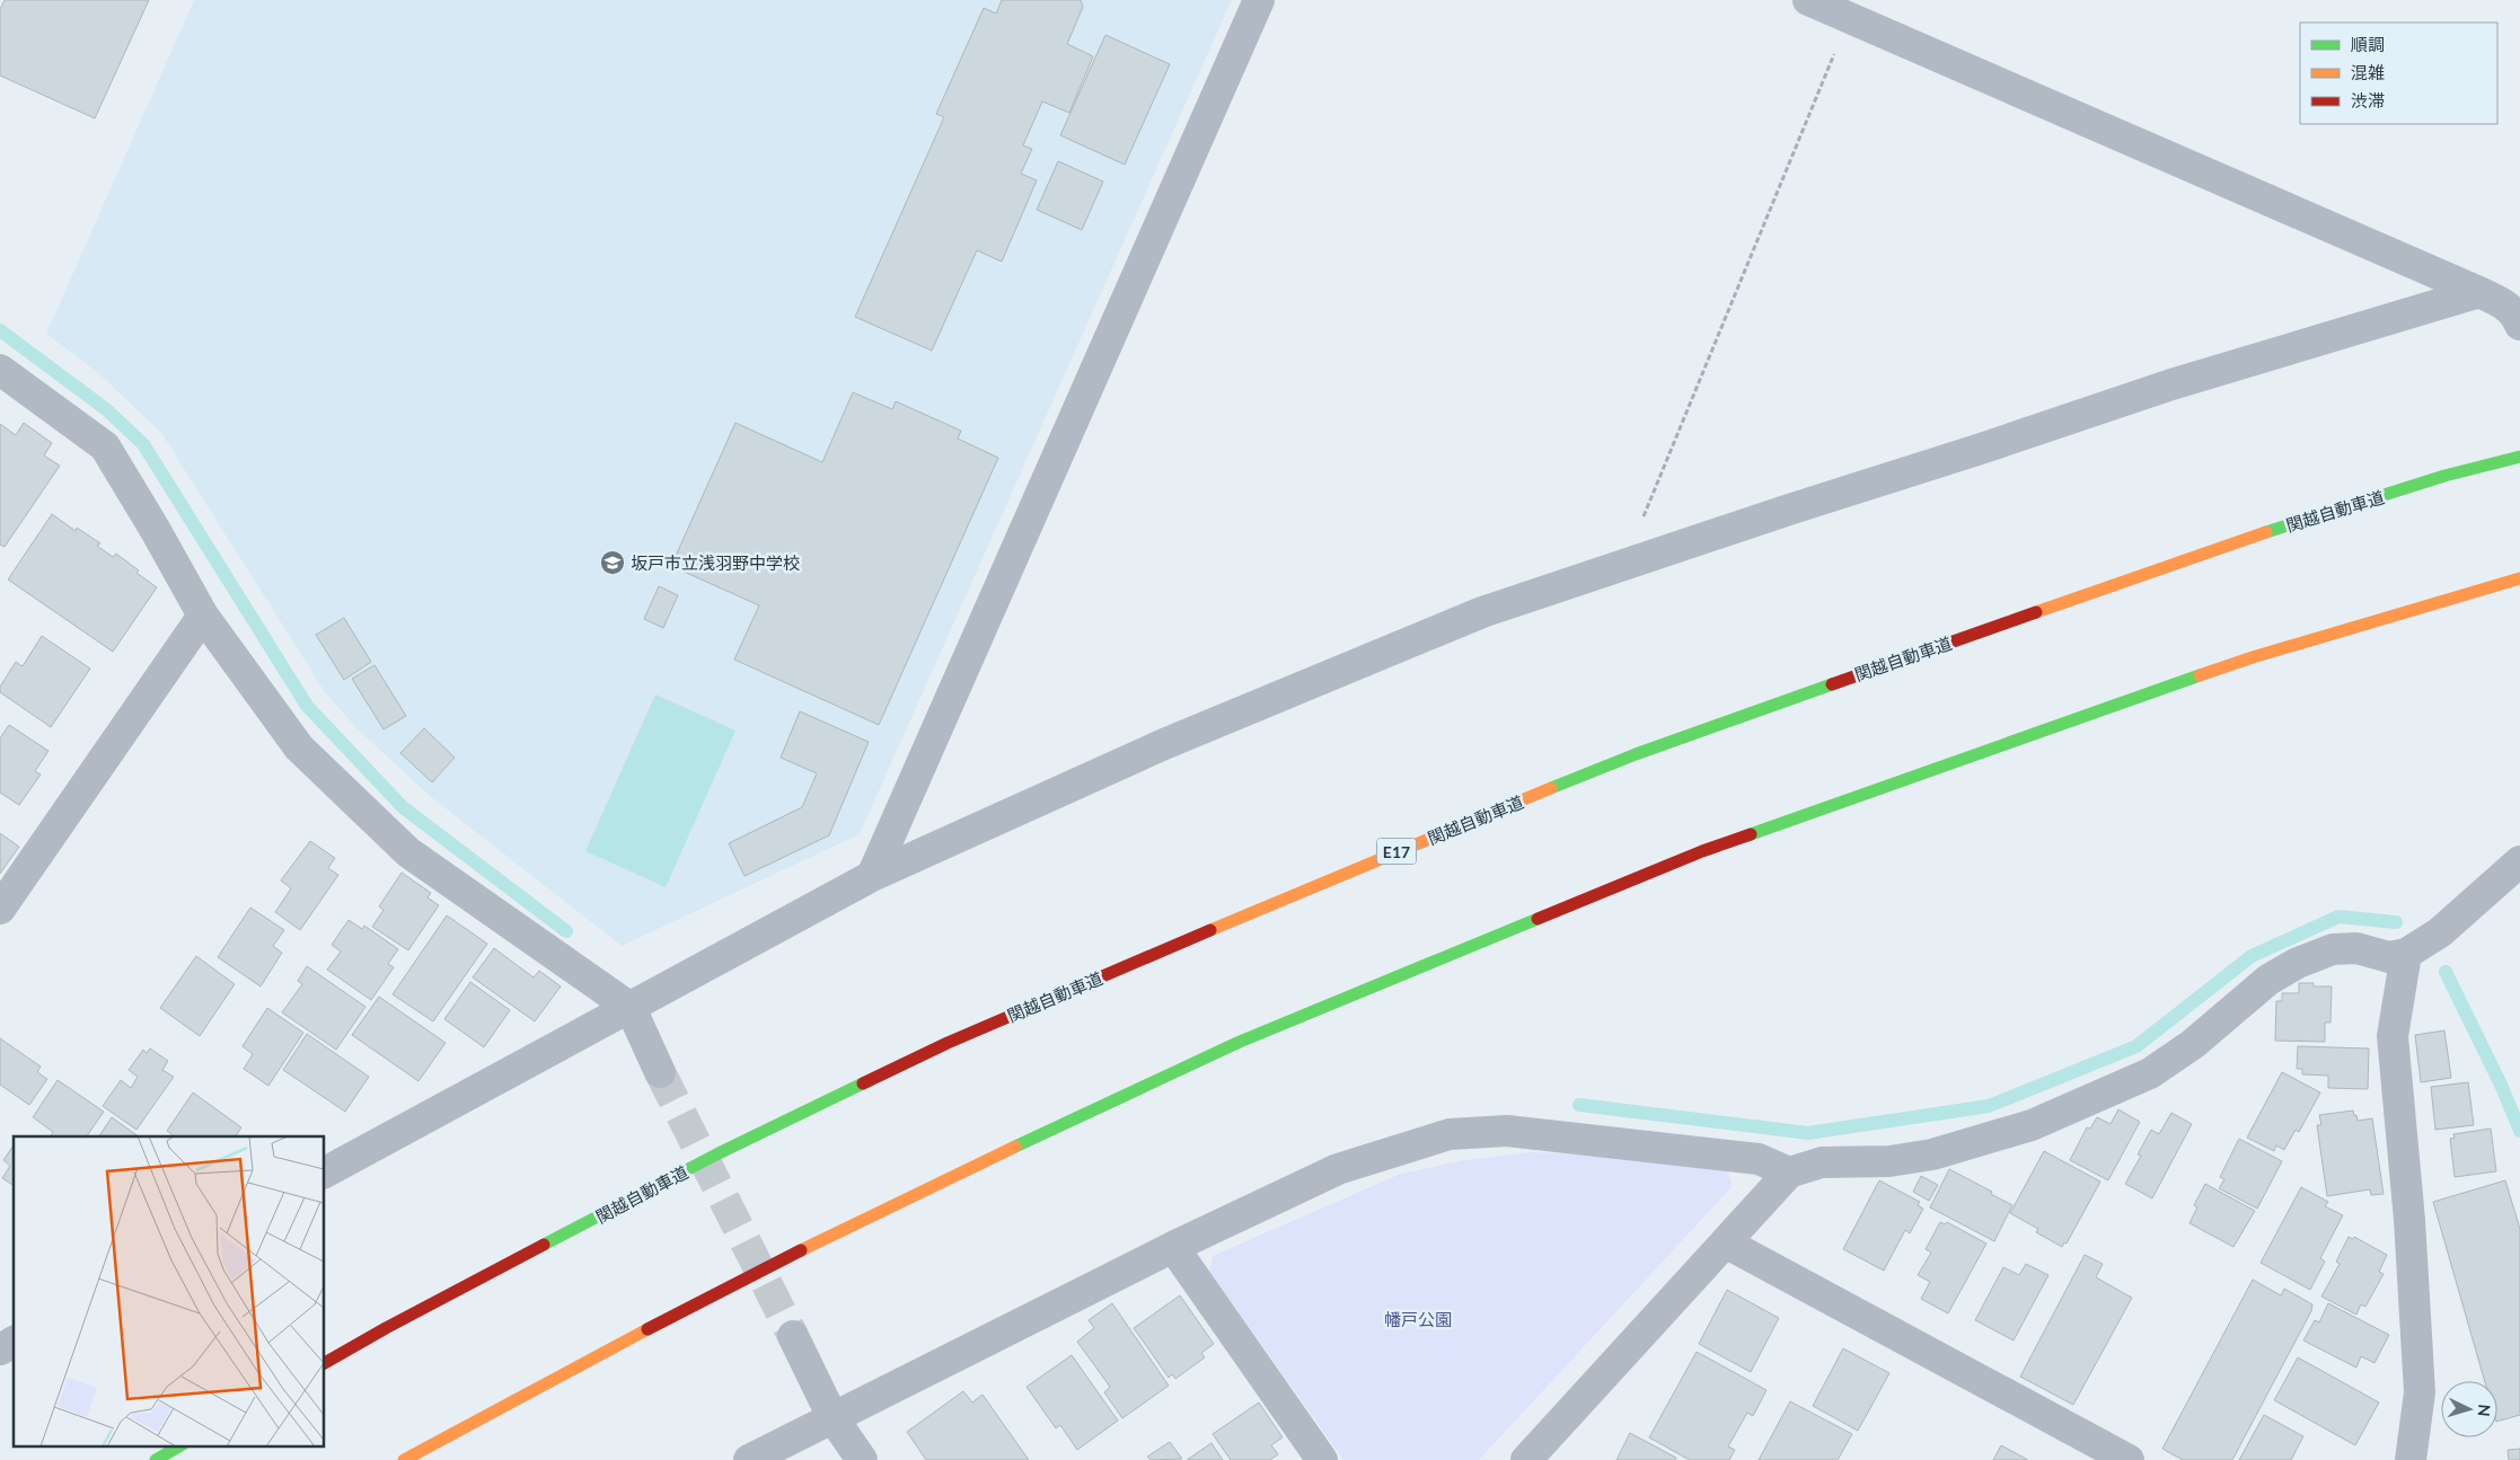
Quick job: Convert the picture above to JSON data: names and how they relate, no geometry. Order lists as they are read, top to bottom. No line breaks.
{"streets":{"highway":["関越自動車道","E17"]},"parks":["幡戸公園"],"places":{"school or university":["坂戸市立浅羽野中学校"]},"legend":["順調","混雑","渋滞"],"north":"right"}
